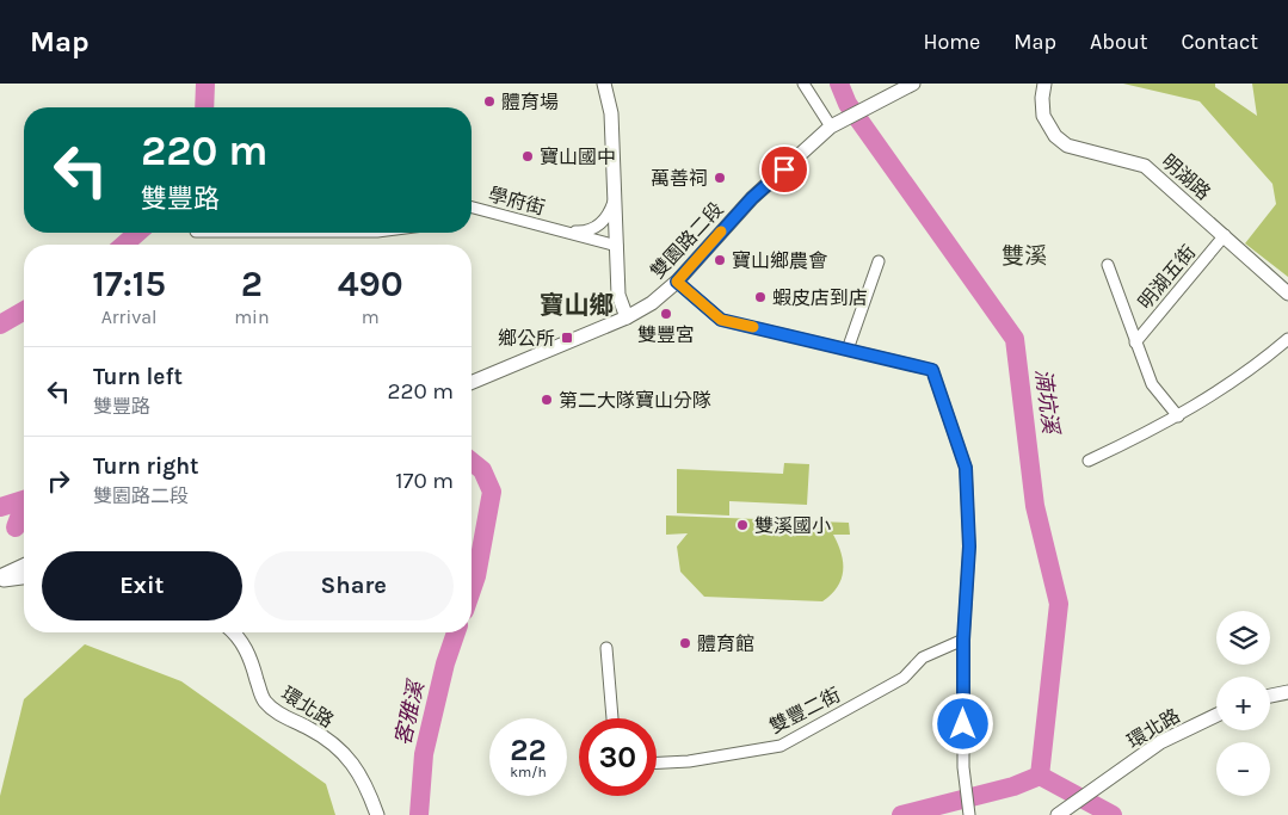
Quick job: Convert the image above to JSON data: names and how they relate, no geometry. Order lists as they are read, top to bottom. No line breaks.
{"streets":{"street":["明湖路","學府街","雙園路二段","明湖五街","環北路","雙豐二街"]},"crossings":[["明湖路","明湖五街"]],"districts":["雙溪","寶山鄉"],"water":["湳坑溪","客雅溪"],"places":{"other":["體育場","寶山國中","萬善祠","寶山鄉農會","蝦皮店到店","雙豐宮","第二大隊寶山分隊","雙溪國小","體育館"],"transit":["鄉公所"]},"page":{"header":"Map","nav":["Home","Map","About","Contact"],"turn":["220 m","雙豐路"],"eta":["17:15","Arrival","2","min","490","m"],"list":[{"name":"Turn left","note":"雙豐路","value":"220 m"},{"name":"Turn right","note":"雙園路二段","value":"170 m"}],"buttons":["Exit","Share"],"map_buttons":["+","−"],"speed":"22 km/h","limit":"30"}}
